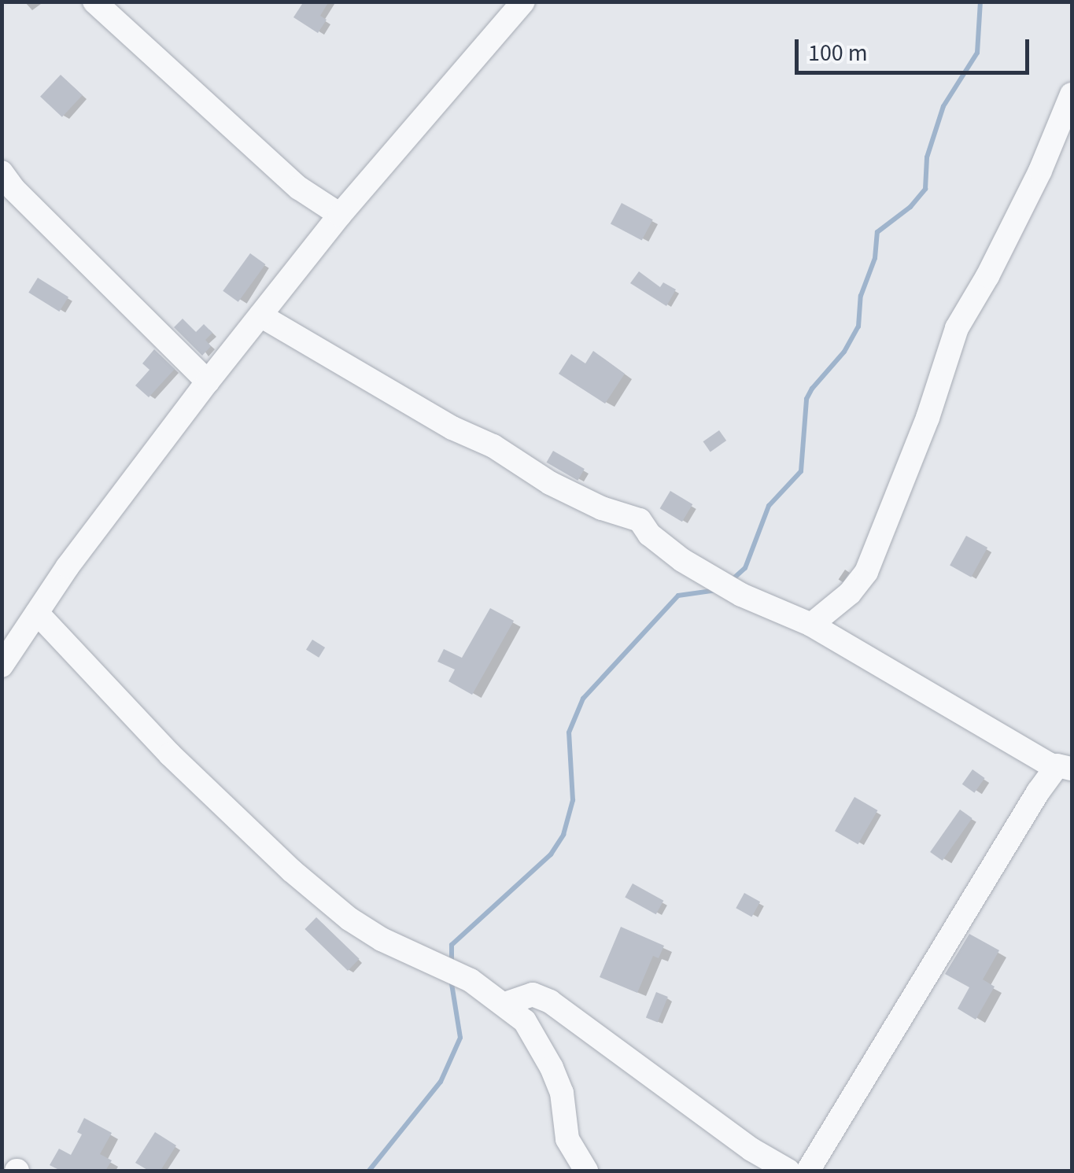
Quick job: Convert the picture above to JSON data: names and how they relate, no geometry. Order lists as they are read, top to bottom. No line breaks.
{"scale_bar":"100 m"}
